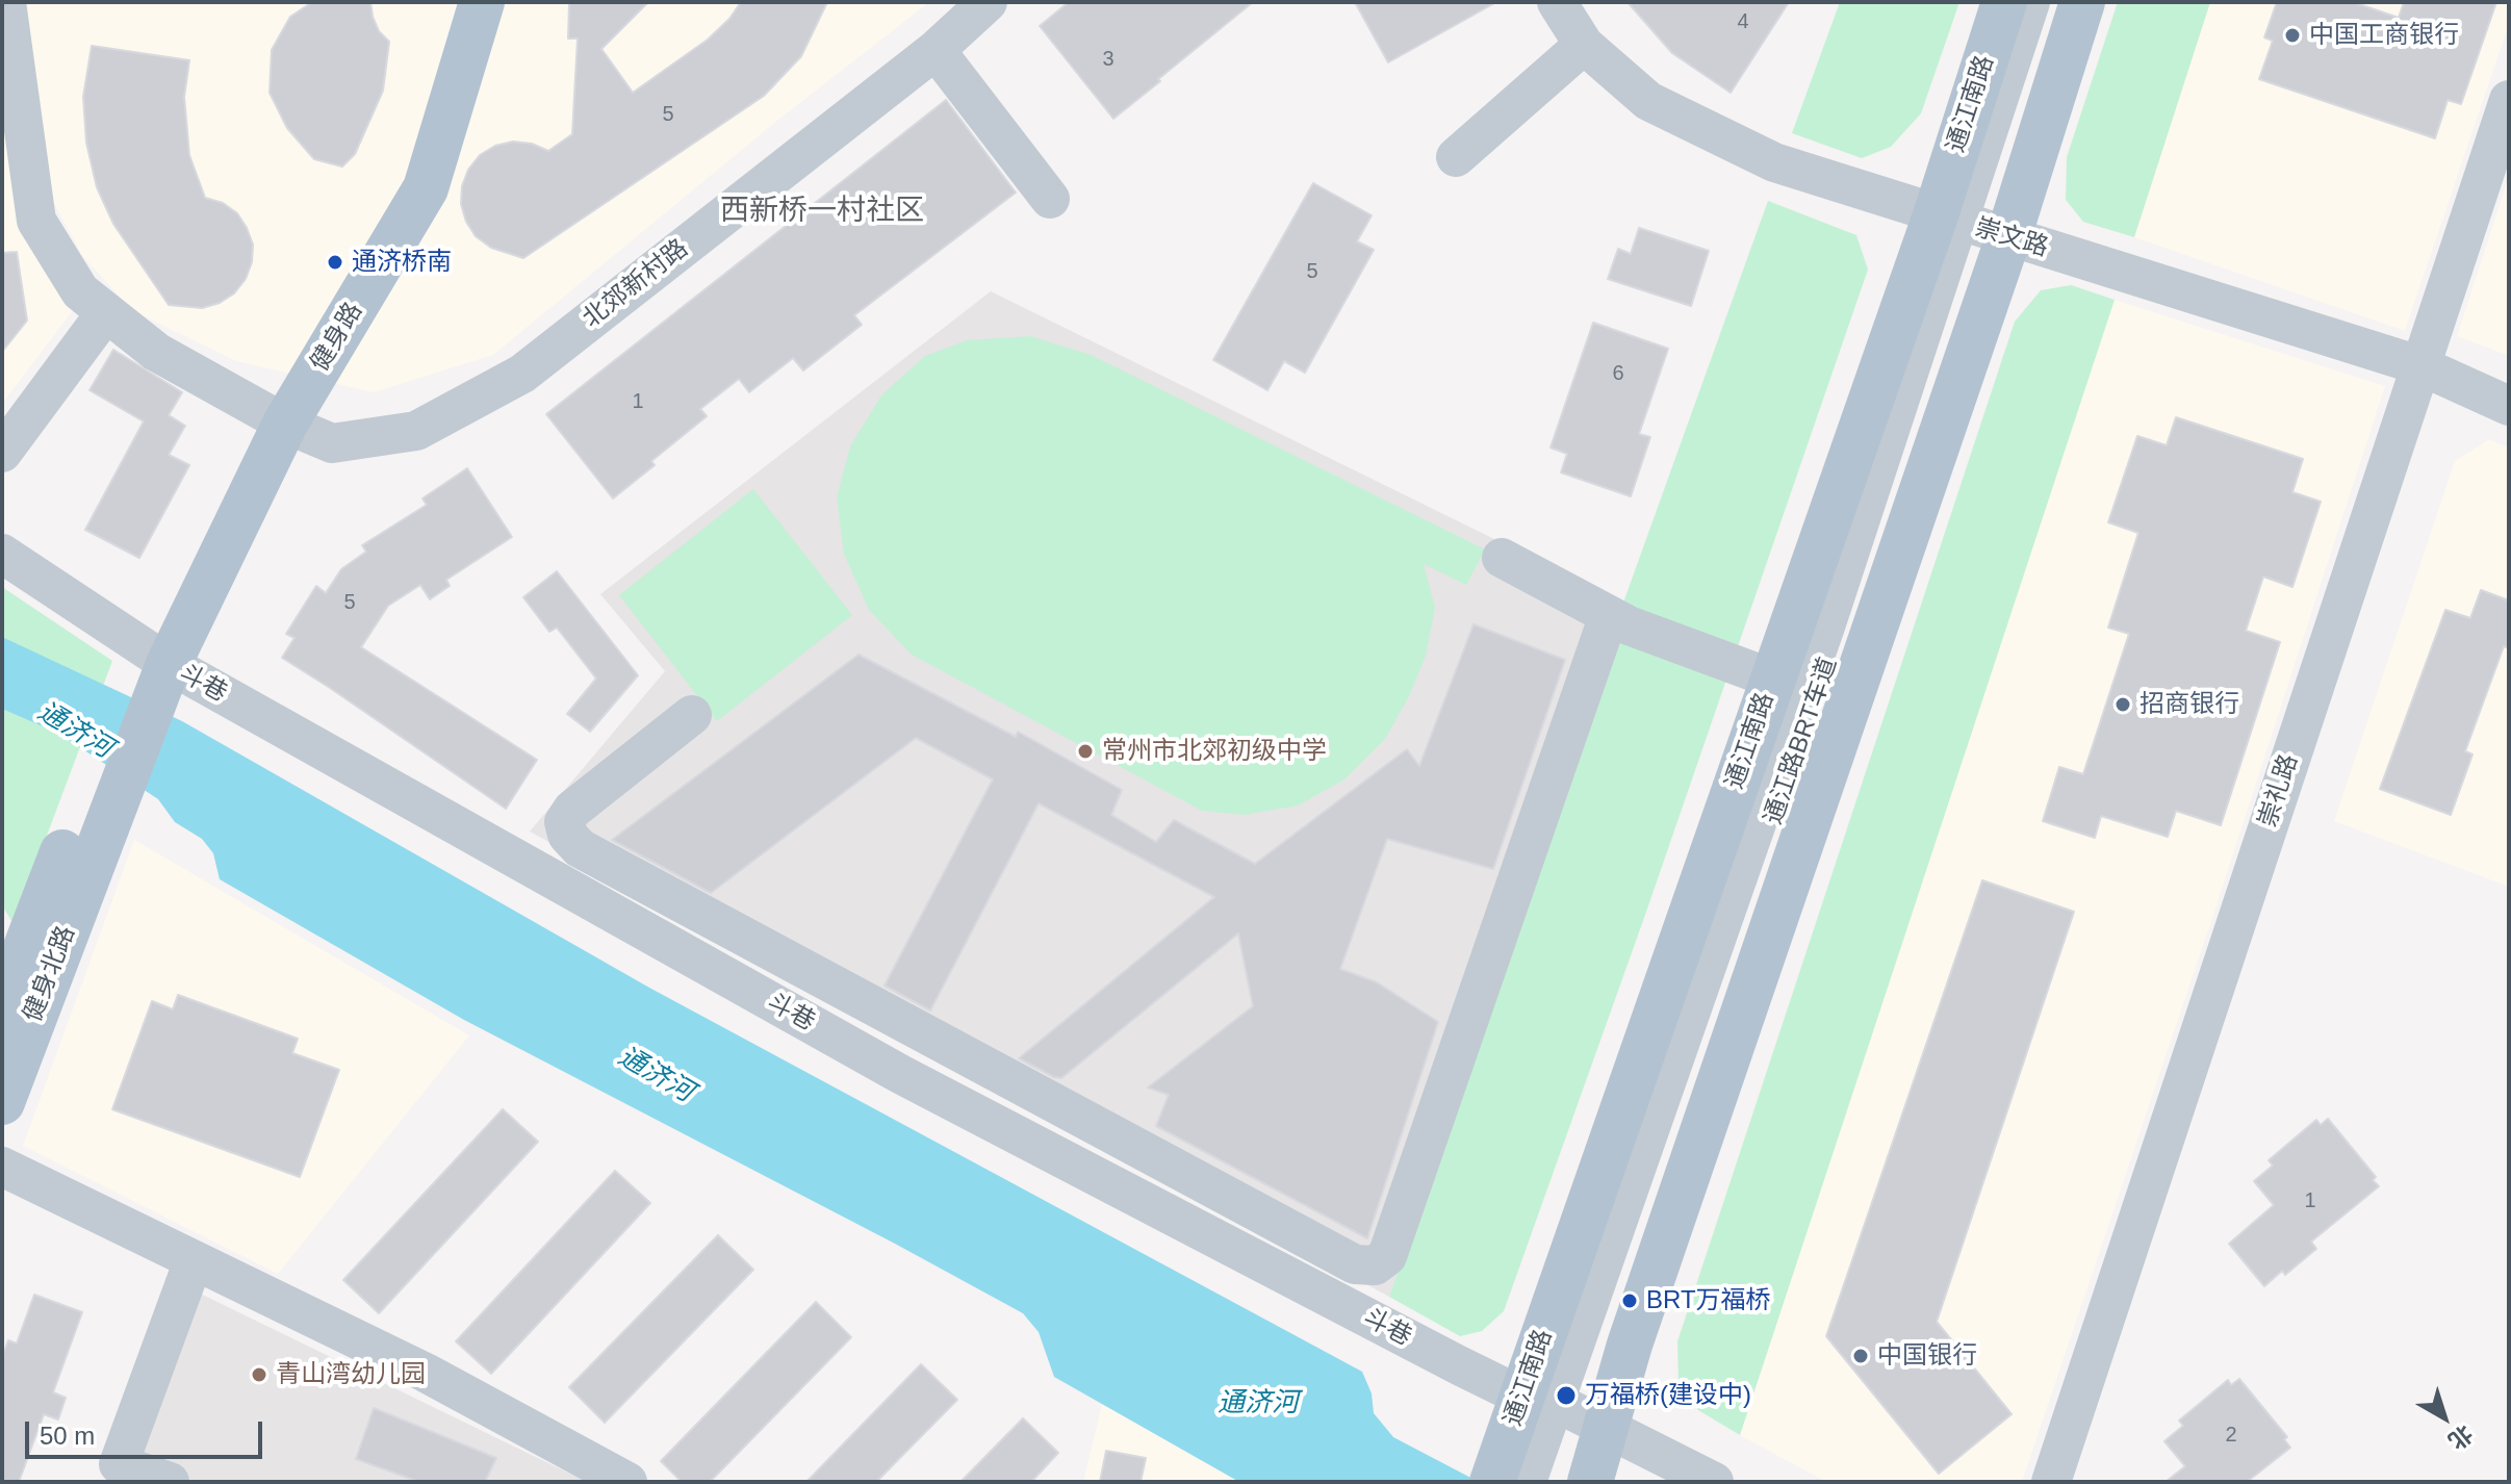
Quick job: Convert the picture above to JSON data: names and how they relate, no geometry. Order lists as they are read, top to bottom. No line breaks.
{"streets":{"main road":["通江南路","健身路","健身北路"],"street":["崇文路","北郊新村路","斗巷","崇礼路"]},"crossings":[["通江南路","崇文路"],["通江南路","斗巷"],["崇文路","崇礼路"],["北郊新村路","健身路"],["健身路","斗巷"],["健身路","健身北路"]],"districts":["西新桥一村社区"],"water":["通济河"],"places":["中国工商银行","通济桥南","招商银行","常州市北郊初级中学","BRT万福桥","中国银行","青山湾幼儿园","万福桥(建设中)"],"house_numbers":["4","3","5","5","6","1","5","1","2"],"scale_bar":"50 m","north":"bottom right"}
